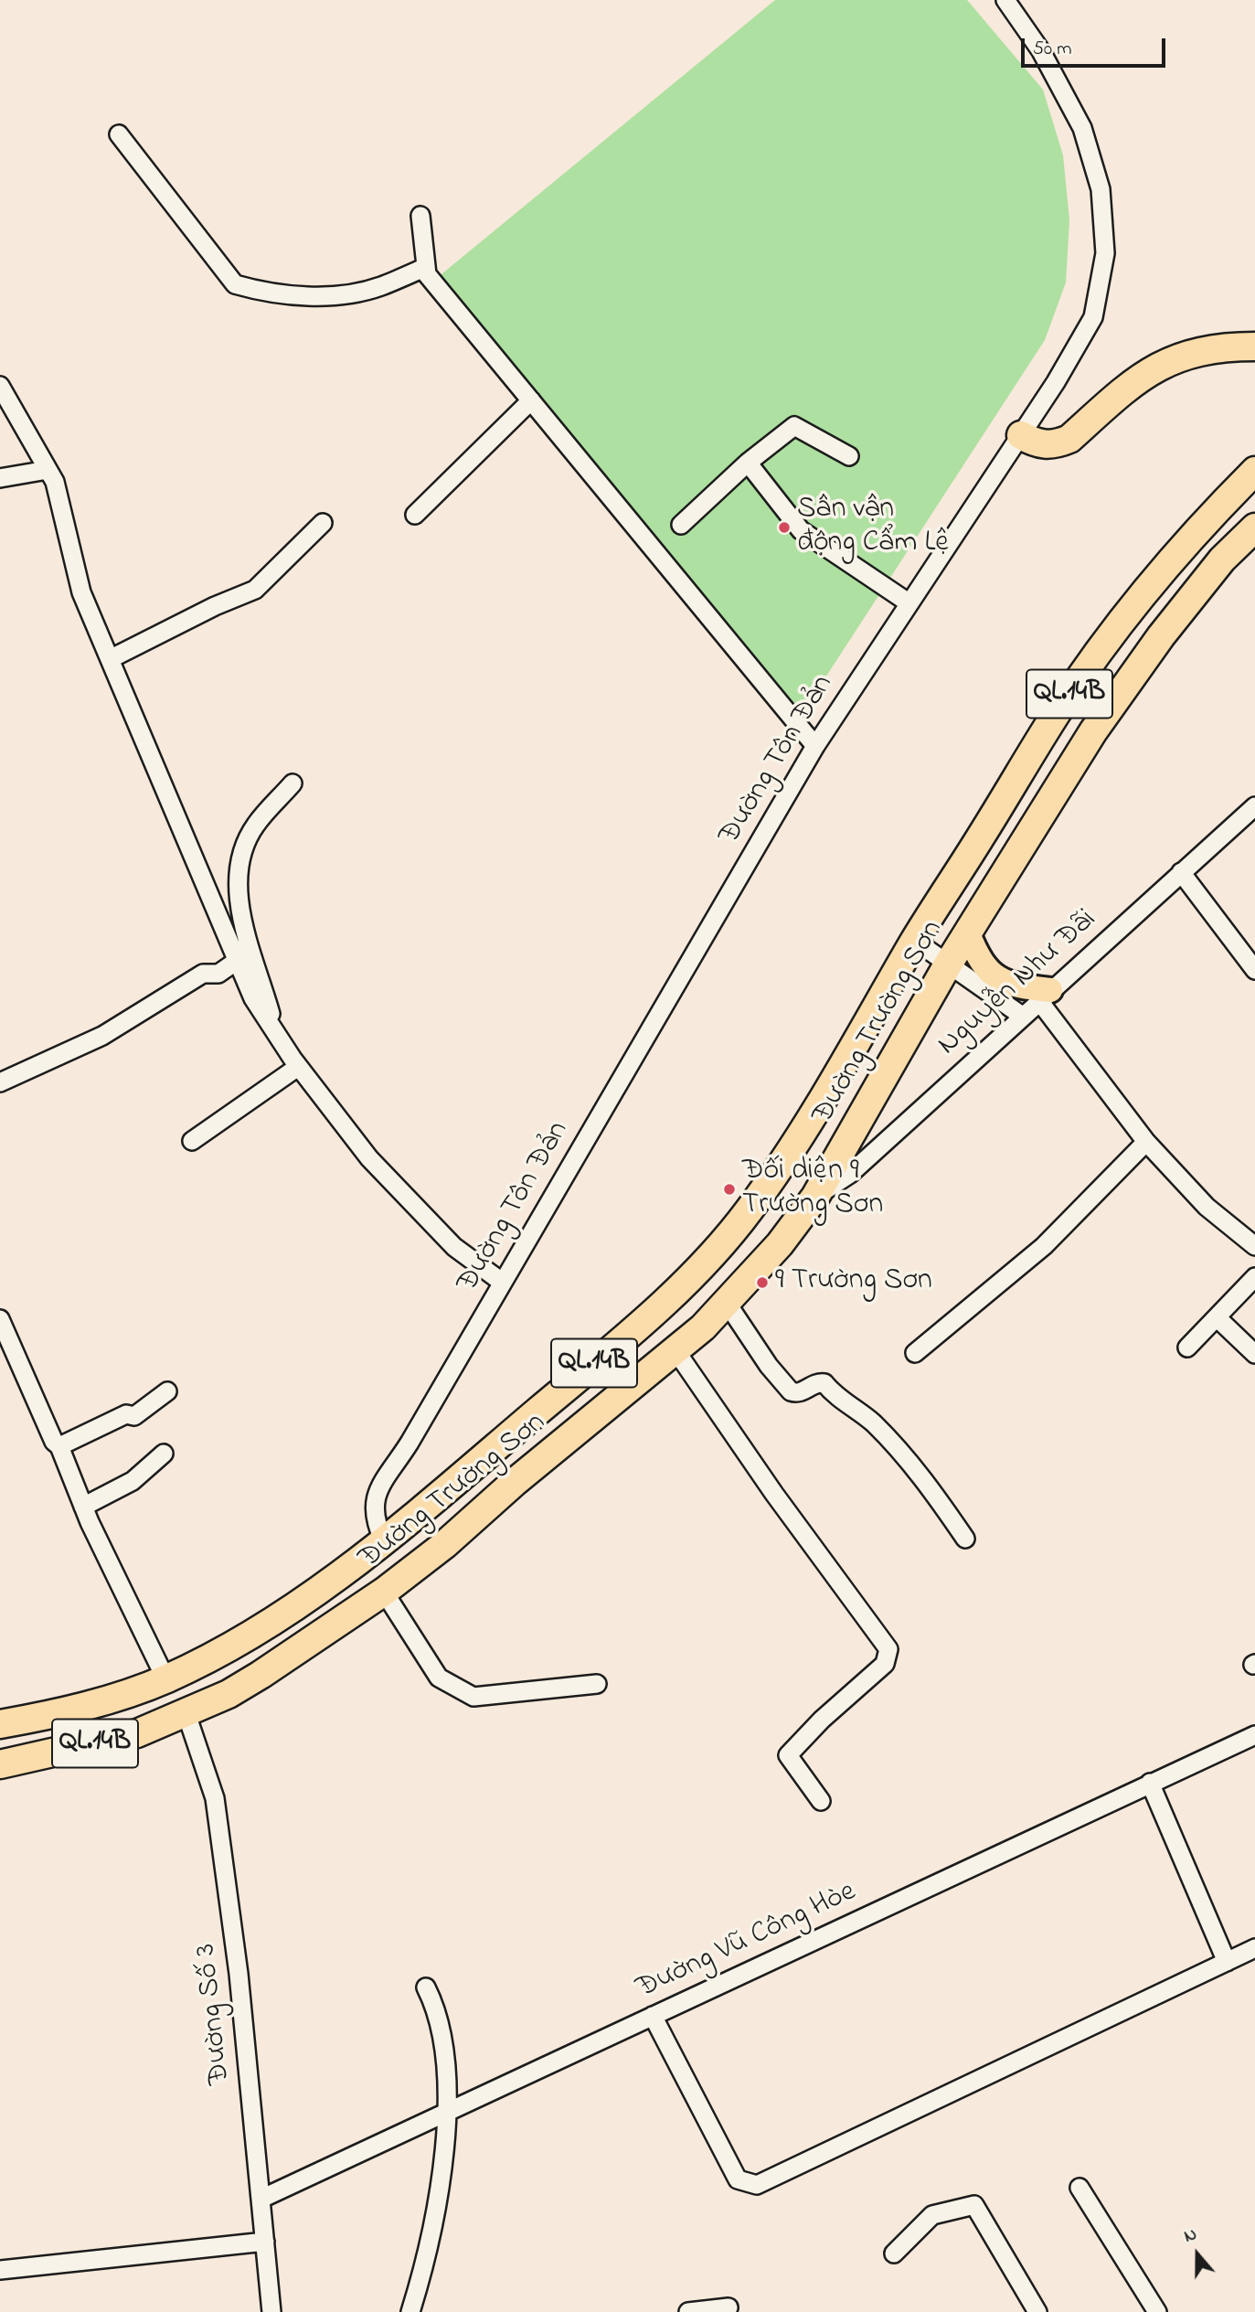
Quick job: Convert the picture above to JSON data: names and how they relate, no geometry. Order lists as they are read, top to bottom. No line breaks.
{"streets":{"highway":["QL.14B","Đường Trường Sơn"],"street":["Đường Tôn Đản","Nguyễn Như Đãi","Đường Vũ Công Hòe","Đường Số 3"]},"crossings":[["Đường Tôn Đản","Đường Trường Sơn"],["Nguyễn Như Đãi","Đường Trường Sơn"],["Đường Trường Sơn","Đường Số 3"],["Đường Vũ Công Hòe","Đường Số 3"]],"places":["Sân vận động Cẩm Lệ","Đối diện 9 Trường Sơn","9 Trường Sơn"],"scale_bar":"50 m","north":"top"}
